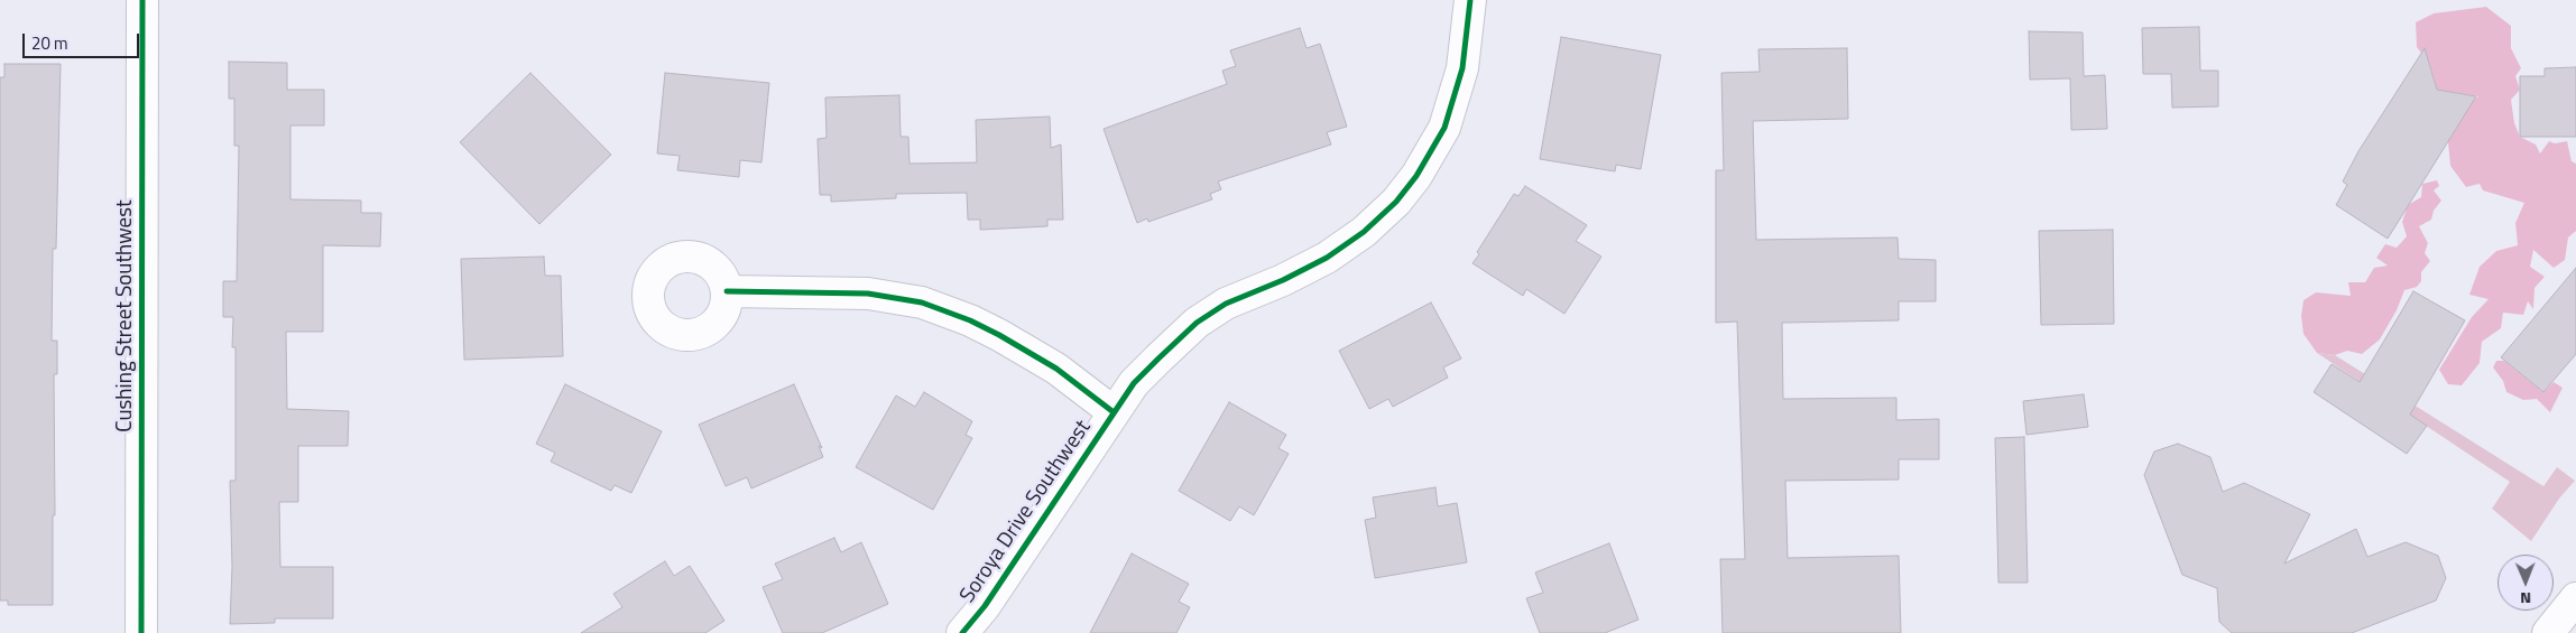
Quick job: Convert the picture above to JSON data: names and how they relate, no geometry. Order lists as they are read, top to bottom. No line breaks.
{"streets":{"street":["Cushing Street Southwest","Soroya Drive Southwest"]},"scale_bar":"20 m","north":"bottom"}
